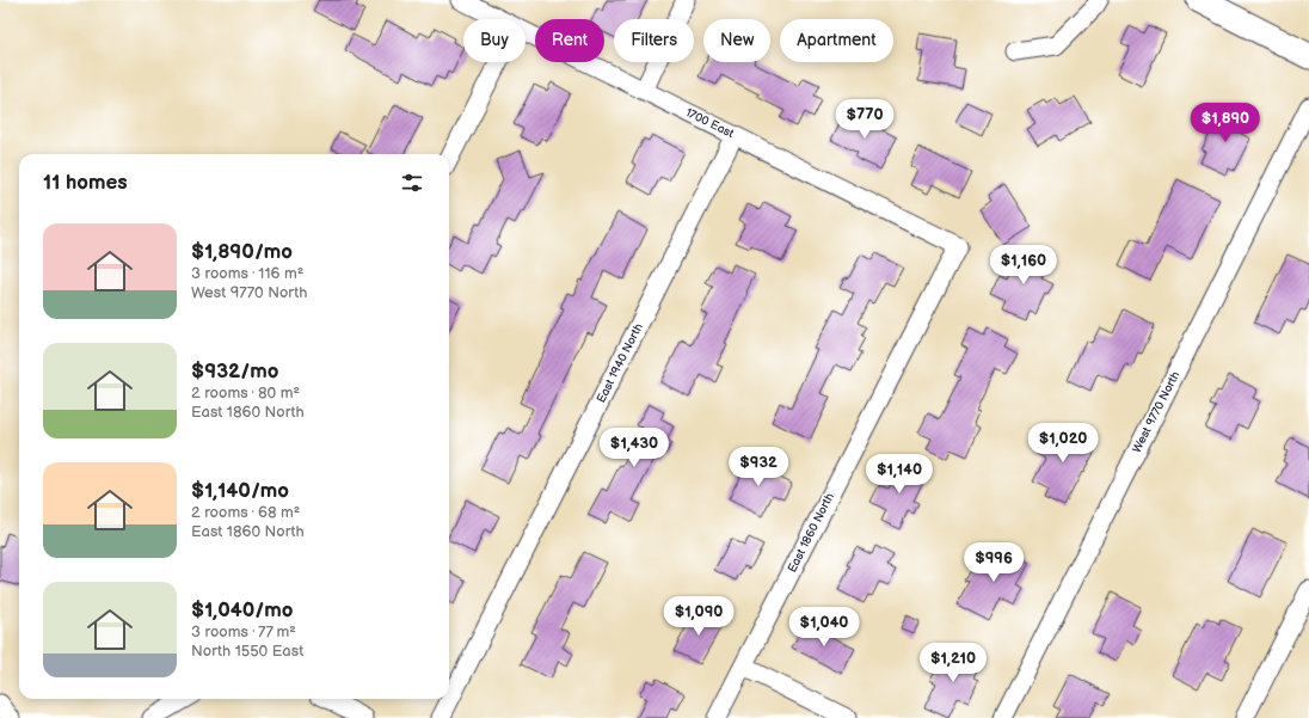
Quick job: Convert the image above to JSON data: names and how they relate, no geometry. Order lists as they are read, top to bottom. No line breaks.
{"streets":{"street":["1700 East","East 1940 North","West 9770 North","East 1860 North"]},"crossings":[["1700 East","East 1940 North"],["1700 East","East 1860 North"]],"page":{"chip":["Buy","Rent","Filters","New","Apartment"],"price":["$770","$1,890","$1,160","$1,020","$1,430","$932","$1,140","$996","$1,090","$1,040","$1,210"],"heading":"11 homes","list":[{"name":"$1,890/mo","note":"3 rooms · 116 m² · West 9770 North"},{"name":"$932/mo","note":"2 rooms · 80 m² · East 1860 North"},{"name":"$1,140/mo","note":"2 rooms · 68 m² · East 1860 North"},{"name":"$1,040/mo","note":"3 rooms · 77 m² · North 1550 East"}]}}
